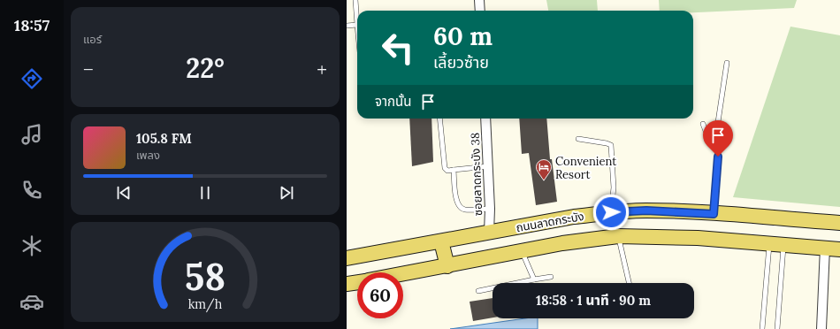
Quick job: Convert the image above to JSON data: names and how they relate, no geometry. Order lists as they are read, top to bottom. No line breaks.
{"streets":{"main road":["ถนนลาดกระบัง"],"street":["ซอยลาดกระบัง 38"]},"crossings":[["ซอยลาดกระบัง 38","ถนนลาดกระบัง"]],"places":{"hotel":["Convenient Resort"]},"page":{"tabs":"18:57","tile":"แอร์","turn":["60 m","เลี้ยวซ้าย"],"heat":["−","22°","+"],"then":"จากนั้น","song":["105.8 FM","เพลง"],"limit":"60","trip":"18:58 · 1 นาที · 90 m","gauge":["58","km/h"]}}
